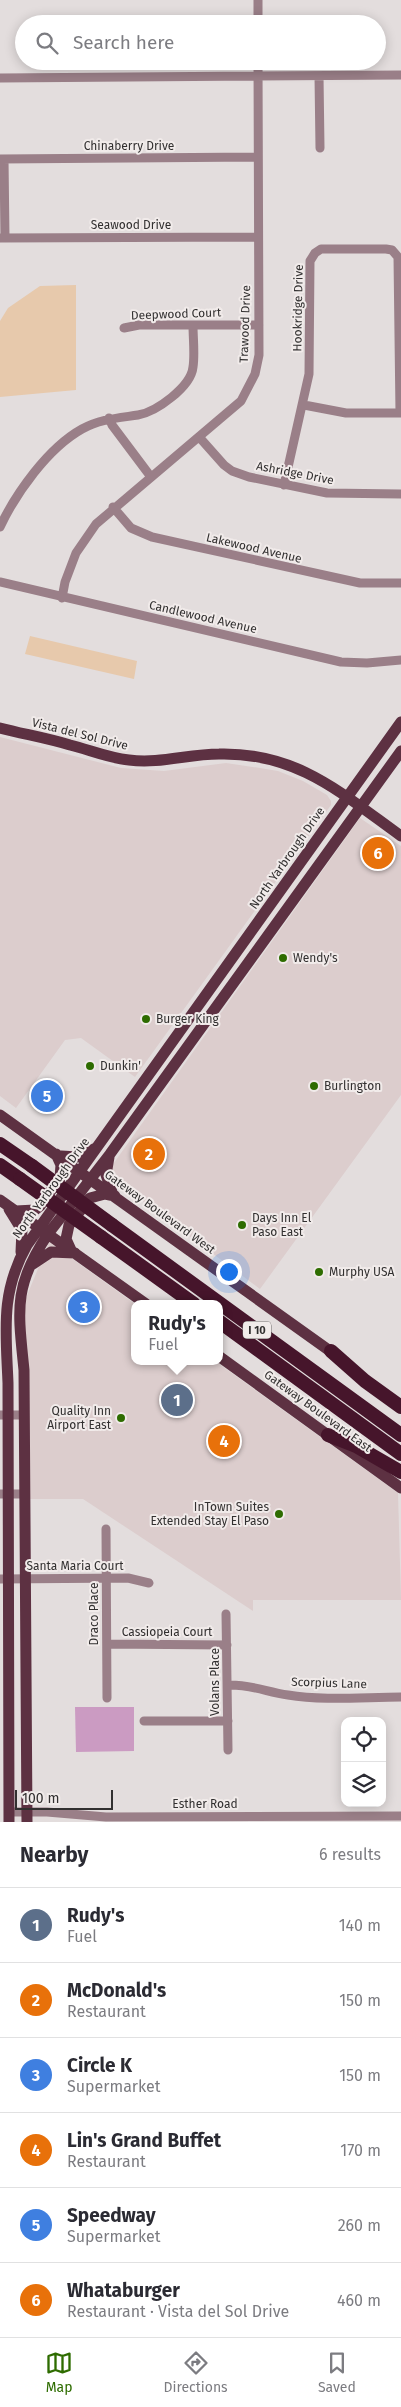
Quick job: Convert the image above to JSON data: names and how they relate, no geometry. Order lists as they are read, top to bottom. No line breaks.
{"streets":{"highway":["I 10"],"main road":["Vista del Sol Drive","North Yarbrough Drive","Gateway Boulevard West","Gateway Boulevard East"],"street":["Chinaberry Drive","Seawood Drive","Hookridge Drive","Deepwood Court","Trawood Drive","Ashridge Drive","Lakewood Avenue","Candlewood Avenue","Santa Maria Court","Draco Place","Cassiopeia Court","Volans Place","Scorpius Lane","Esther Road"]},"crossings":[["Chinaberry Drive","Trawood Drive"],["Seawood Drive","Trawood Drive"],["Hookridge Drive","Ashridge Drive"],["Deepwood Court","Trawood Drive"],["Trawood Drive","Ashridge Drive"],["Trawood Drive","Lakewood Avenue"],["Trawood Drive","Candlewood Avenue"],["Vista del Sol Drive","North Yarbrough Drive"],["North Yarbrough Drive","Gateway Boulevard West"],["North Yarbrough Drive","Santa Maria Court"],["North Yarbrough Drive","Esther Road"],["Santa Maria Court","Draco Place"],["Draco Place","Cassiopeia Court"],["Cassiopeia Court","Volans Place"],["Volans Place","Scorpius Lane"]],"places":["Wendy's","Burger King","Dunkin'","Burlington","Days Inn El Paso East","Murphy USA","Quality Inn Airport East","InTown Suites Extended Stay El Paso"],"scale_bar":"100 m","page":{"search":"Search here","pins":["6","5","2","3","1","4"],"popup":["Rudy's","Fuel"],"scale":"100 m","heading":["Nearby","6 results"],"list":[{"mark":"1","name":"Rudy's","note":"Fuel","value":"140 m"},{"mark":"2","name":"McDonald's","note":"Restaurant","value":"150 m"},{"mark":"3","name":"Circle K","note":"Supermarket","value":"150 m"},{"mark":"4","name":"Lin's Grand Buffet","note":"Restaurant","value":"170 m"},{"mark":"5","name":"Speedway","note":"Supermarket","value":"260 m"},{"mark":"6","name":"Whataburger","note":"Restaurant · Vista del Sol Drive","value":"460 m"}],"nav":["Map","Directions","Saved"]}}
